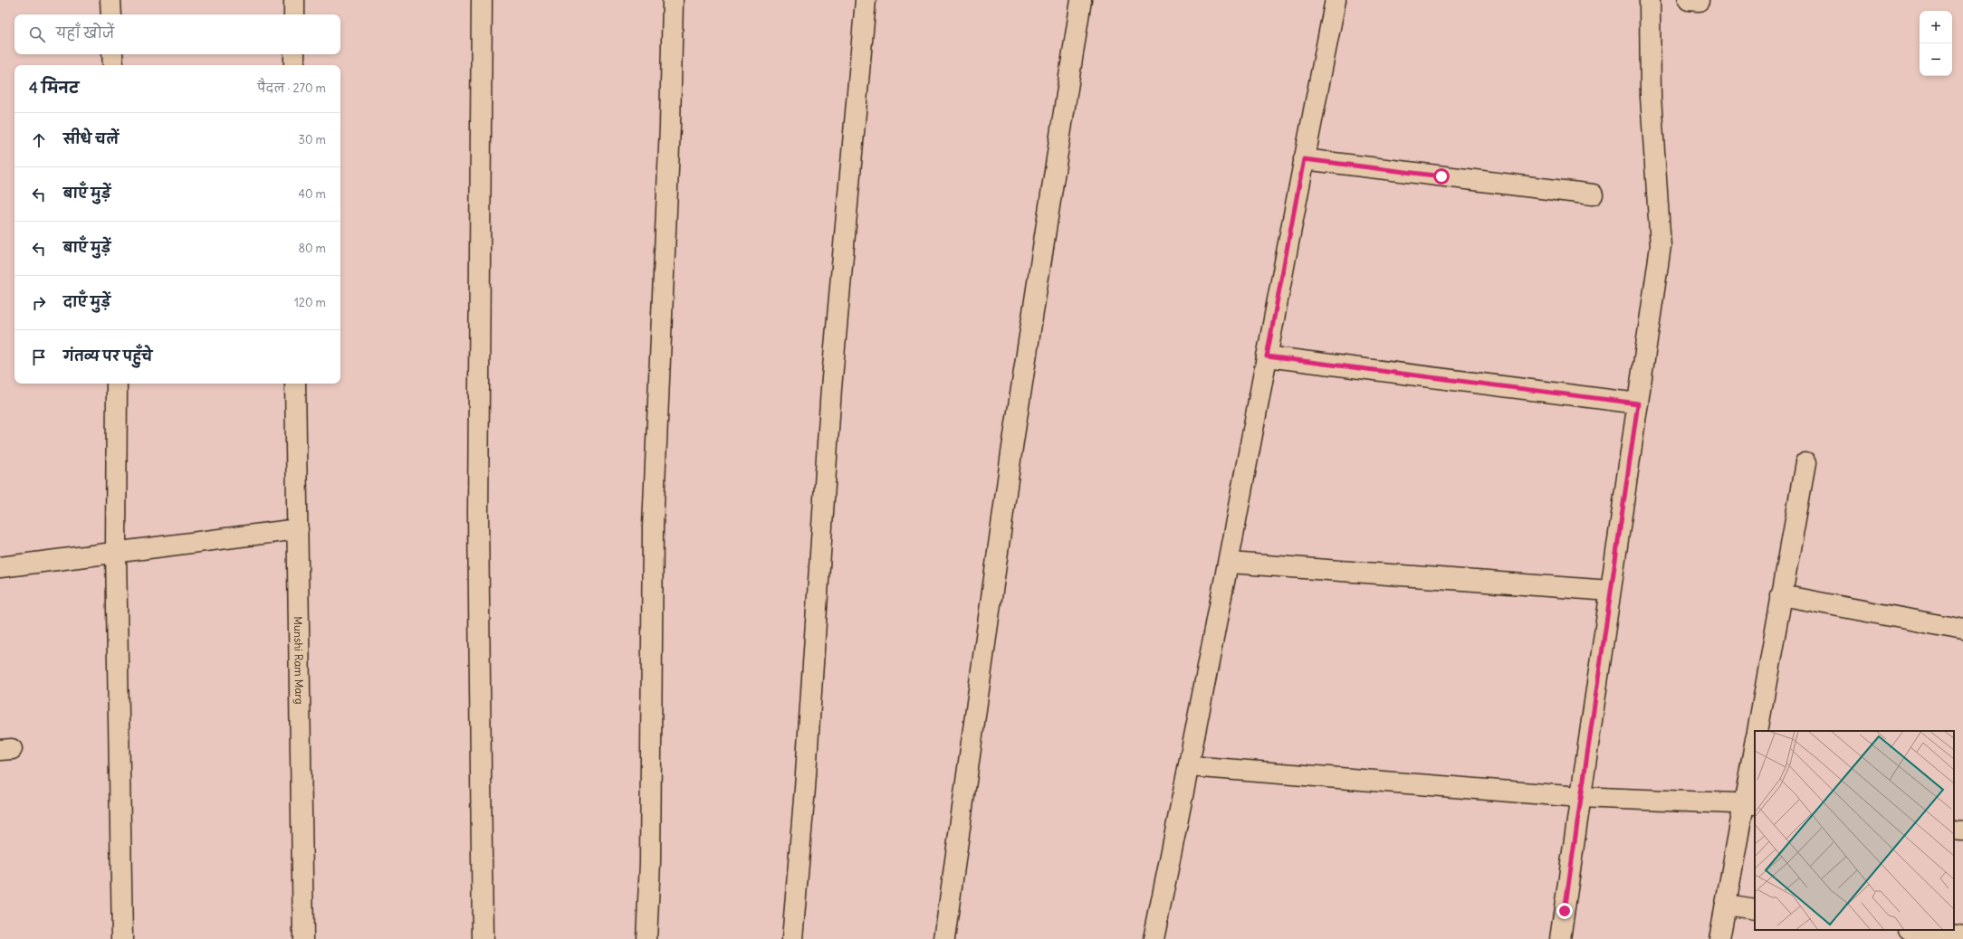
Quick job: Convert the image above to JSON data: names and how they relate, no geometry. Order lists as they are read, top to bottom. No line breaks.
{"streets":{"street":["Munshi Ram Marg"]},"page":{"map_buttons":["+","−"],"search":"यहाँ खोजें","heading":["4 मिनट","पैदल · 270 m"],"list":[["सीधे चलें","30 m"],["बाएँ मुड़ें","40 m"],["बाएँ मुड़ें","80 m"],["दाएँ मुड़ें","120 m"],"गंतव्य पर पहुँचे"]}}
